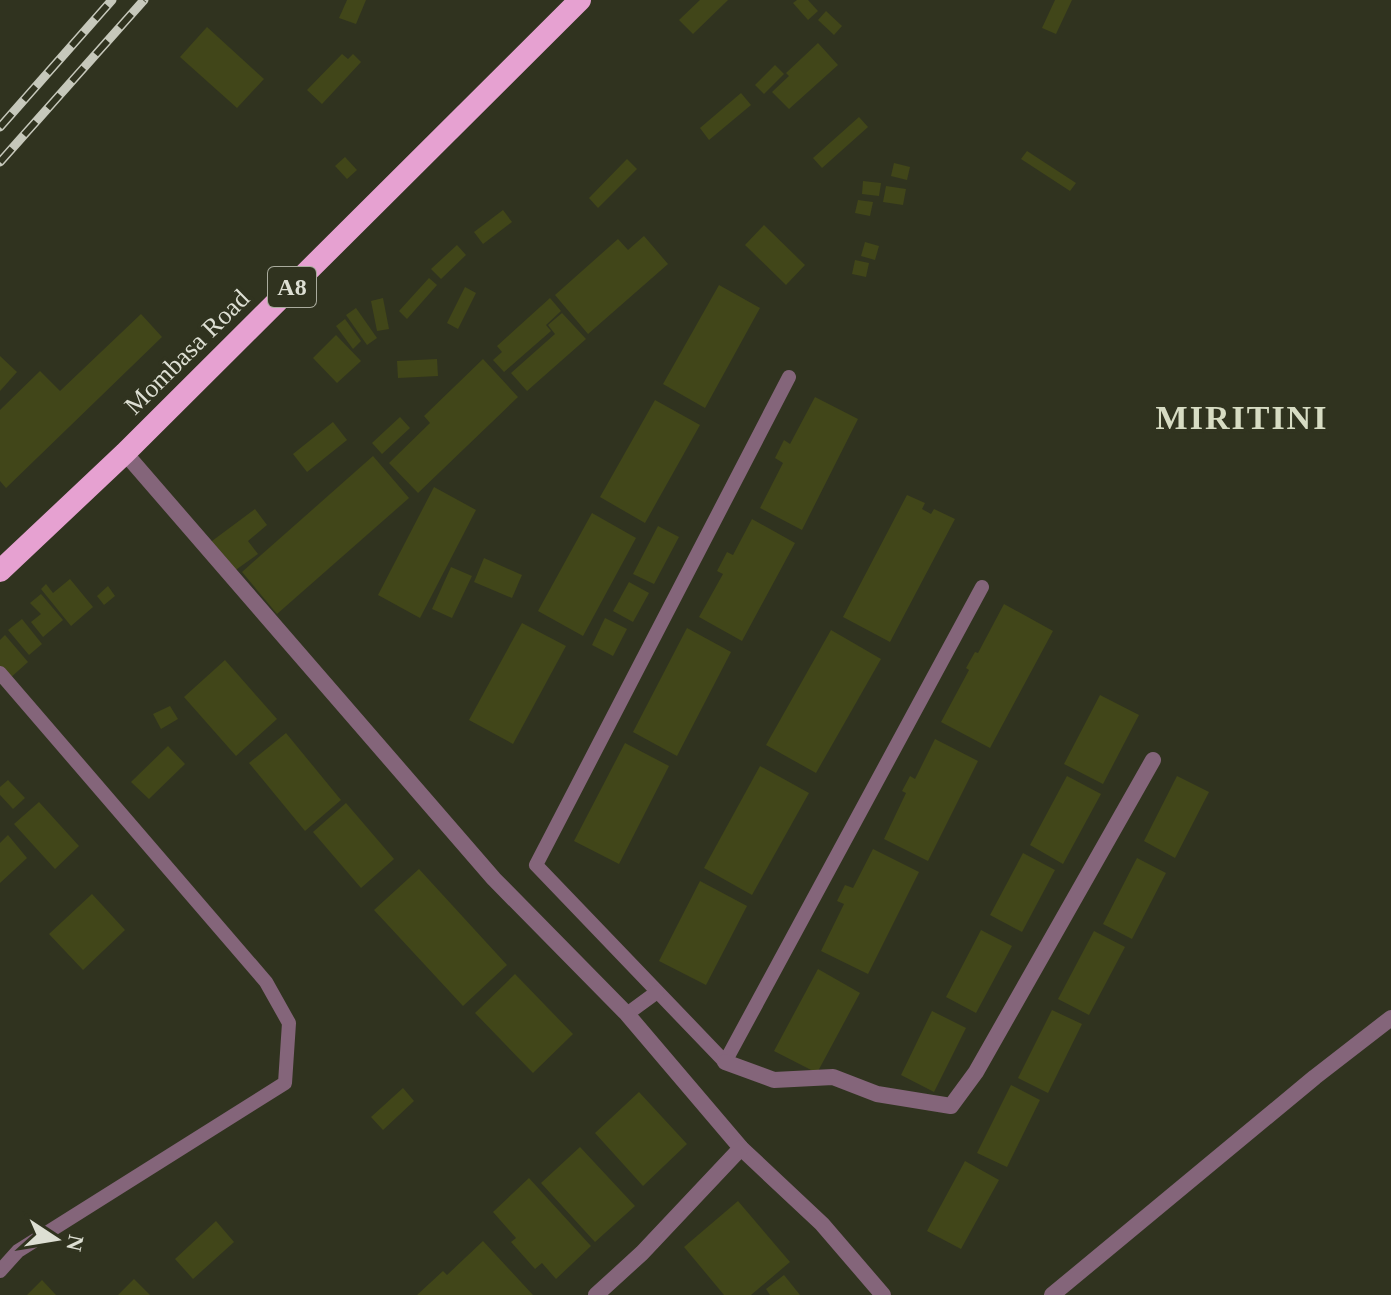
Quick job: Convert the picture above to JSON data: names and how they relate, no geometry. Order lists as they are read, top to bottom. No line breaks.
{"streets":{"highway":["A8","Mombasa Road"]},"districts":["MIRITINI"],"north":"right"}
